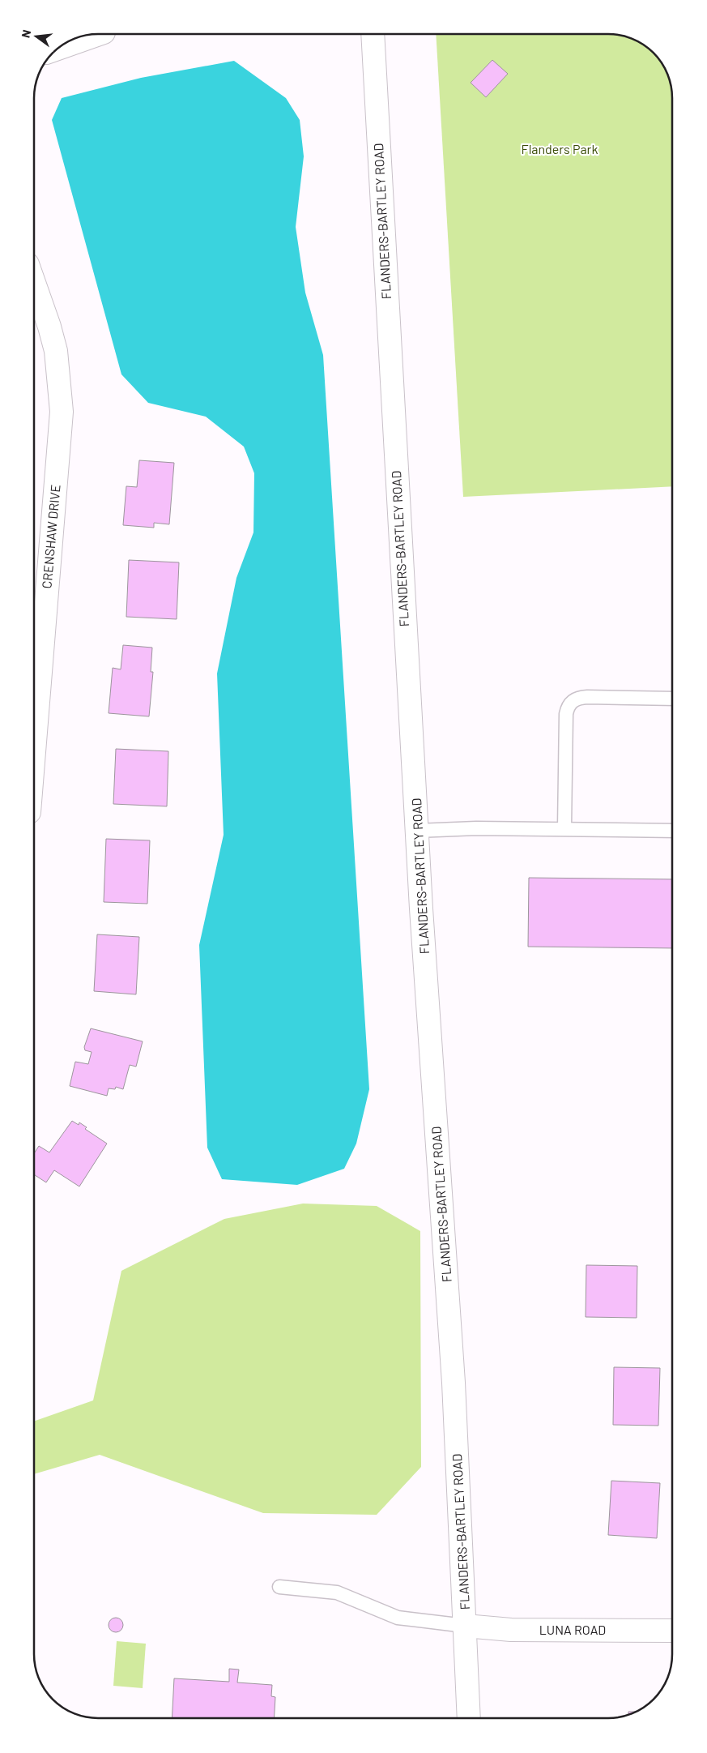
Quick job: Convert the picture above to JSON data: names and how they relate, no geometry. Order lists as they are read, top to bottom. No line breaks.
{"streets":{"street":["FLANDERS-BARTLEY ROAD","CRENSHAW DRIVE","LUNA ROAD"]},"crossings":[["FLANDERS-BARTLEY ROAD","LUNA ROAD"]],"parks":["Flanders Park"],"north":"left"}
